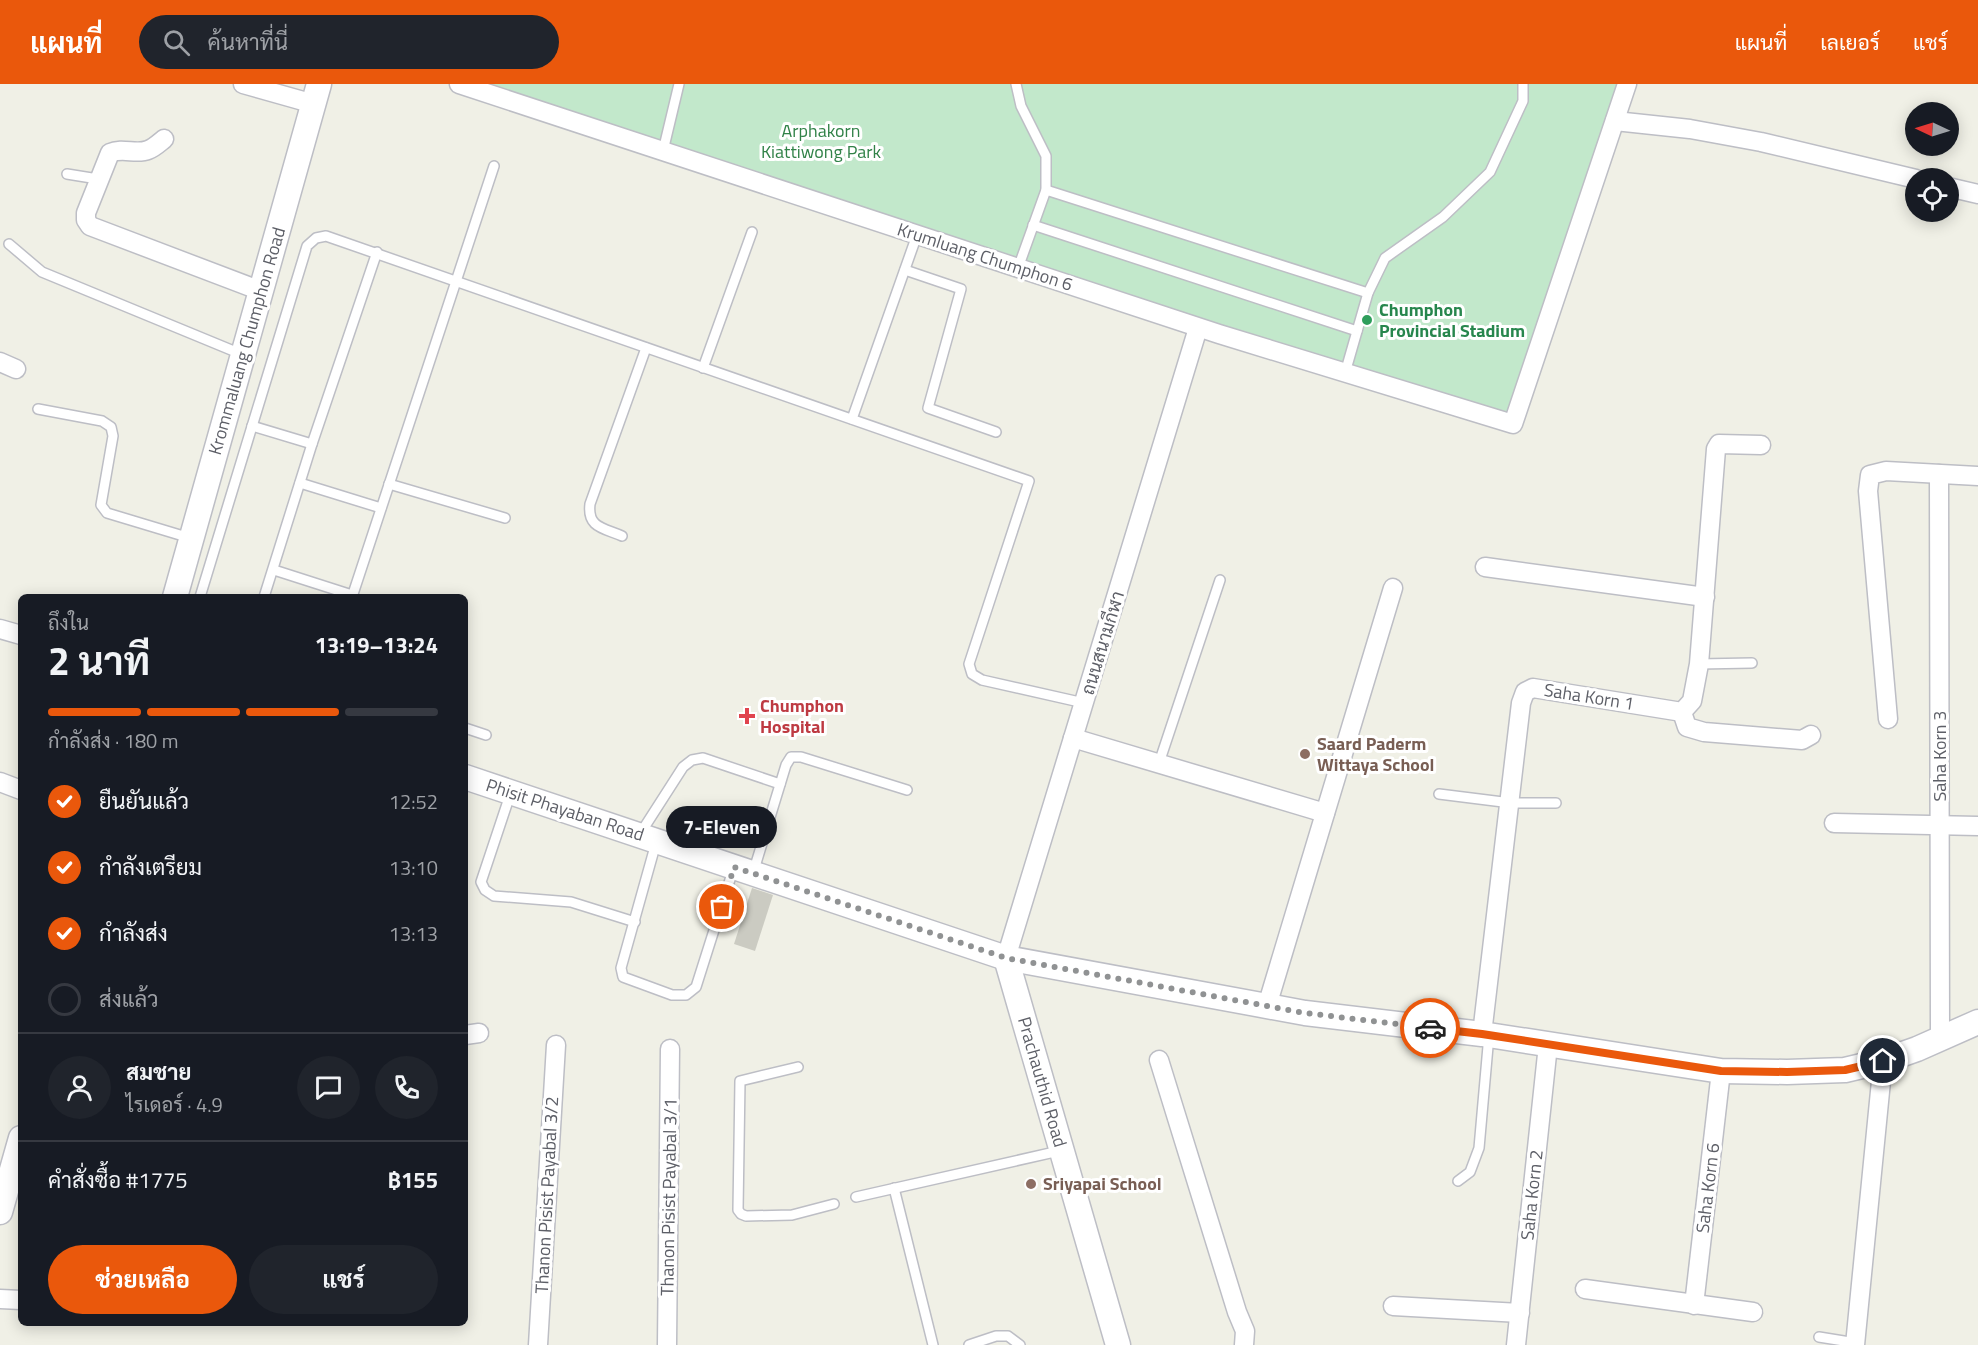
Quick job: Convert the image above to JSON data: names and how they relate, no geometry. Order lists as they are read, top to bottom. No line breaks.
{"streets":{"street":["Krumluang Chumphon 6","Krommaluang Chumphon Road","ถนนสนามกีฬา","Saha Korn 1","Saha Korn 3","Phisit Phayaban Road","Prachauthid Road","Saha Korn 6","Thanon Pisist Payabal 3/2","Saha Korn 2","Thanon Pisist Payabal 3/1"]},"crossings":[["Krumluang Chumphon 6","ถนนสนามกีฬา"],["ถนนสนามกีฬา","Phisit Phayaban Road"],["ถนนสนามกีฬา","Prachauthid Road"],["Saha Korn 1","Phisit Phayaban Road"],["Saha Korn 3","Phisit Phayaban Road"],["Phisit Phayaban Road","Prachauthid Road"],["Phisit Phayaban Road","Saha Korn 6"],["Phisit Phayaban Road","Saha Korn 2"]],"parks":["Arphakorn Kiattiwong Park"],"places":{"other":["Chumphon Provincial Stadium","Saard Paderm Wittaya School","7-Eleven","Sriyapai School"],"health":["Chumphon Hospital"]},"north":"left","page":{"header":"แผนที่","search":"ค้นหาที่นี่","nav":["แผนที่","เลเยอร์","แชร์"],"heading":["2 นาที","ถึงใน","13:19–13:24"],"panel":["สมชาย","ไรเดอร์ · 4.9","คำสั่งซื้อ #1775","฿155"],"bar":"กำลังส่ง · 180 m","list":[["ยืนยันแล้ว","12:52"],["กำลังเตรียม","13:10"],["กำลังส่ง","13:13"],"ส่งแล้ว"],"bubble":"7-Eleven","buttons":["ช่วยเหลือ","แชร์"]}}
